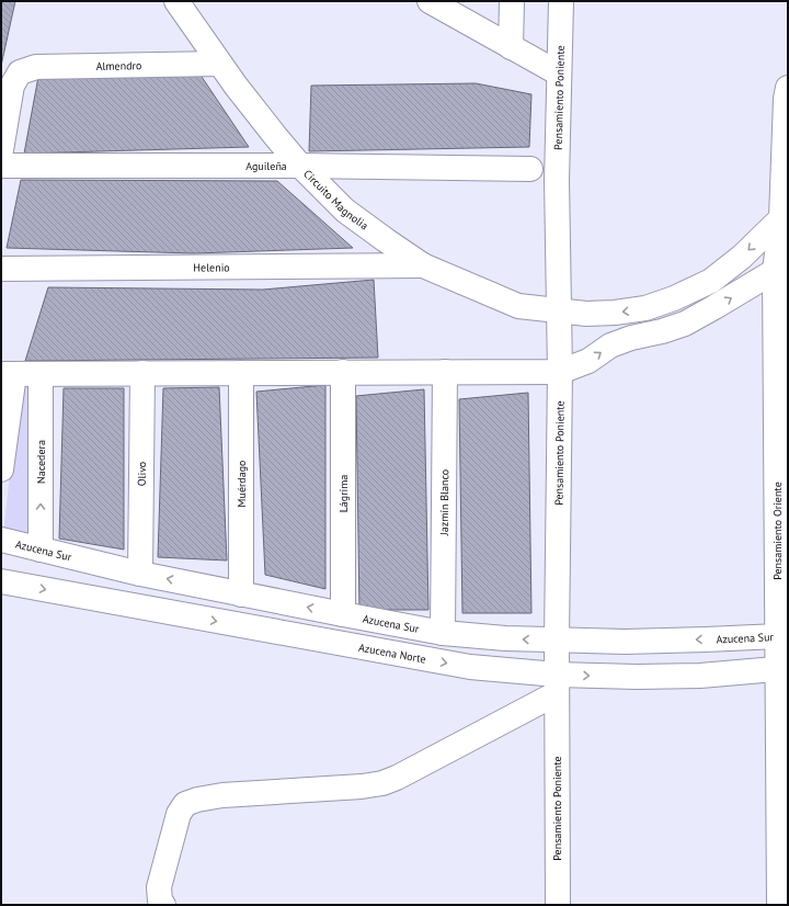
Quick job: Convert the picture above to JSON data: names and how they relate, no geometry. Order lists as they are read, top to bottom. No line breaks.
{"streets":{"street":["Almendro","Pensamiento Poniente","Aguileña","Circuito Magnolia","Helenio","Nacedera","Olivo","Muérdago","Lágrima","Jazmín Blanco","Pensamiento Oriente","Azucena Sur","Azucena Norte"]},"crossings":[["Almendro","Circuito Magnolia"],["Pensamiento Poniente","Circuito Magnolia"],["Pensamiento Poniente","Azucena Sur"],["Pensamiento Poniente","Azucena Norte"],["Aguileña","Circuito Magnolia"],["Circuito Magnolia","Helenio"],["Circuito Magnolia","Pensamiento Oriente"],["Nacedera","Azucena Sur"],["Olivo","Azucena Sur"],["Muérdago","Azucena Sur"],["Lágrima","Azucena Sur"],["Jazmín Blanco","Azucena Sur"],["Pensamiento Oriente","Azucena Sur"],["Pensamiento Oriente","Azucena Norte"]],"one_way":["Azucena Sur","Azucena Norte"]}
